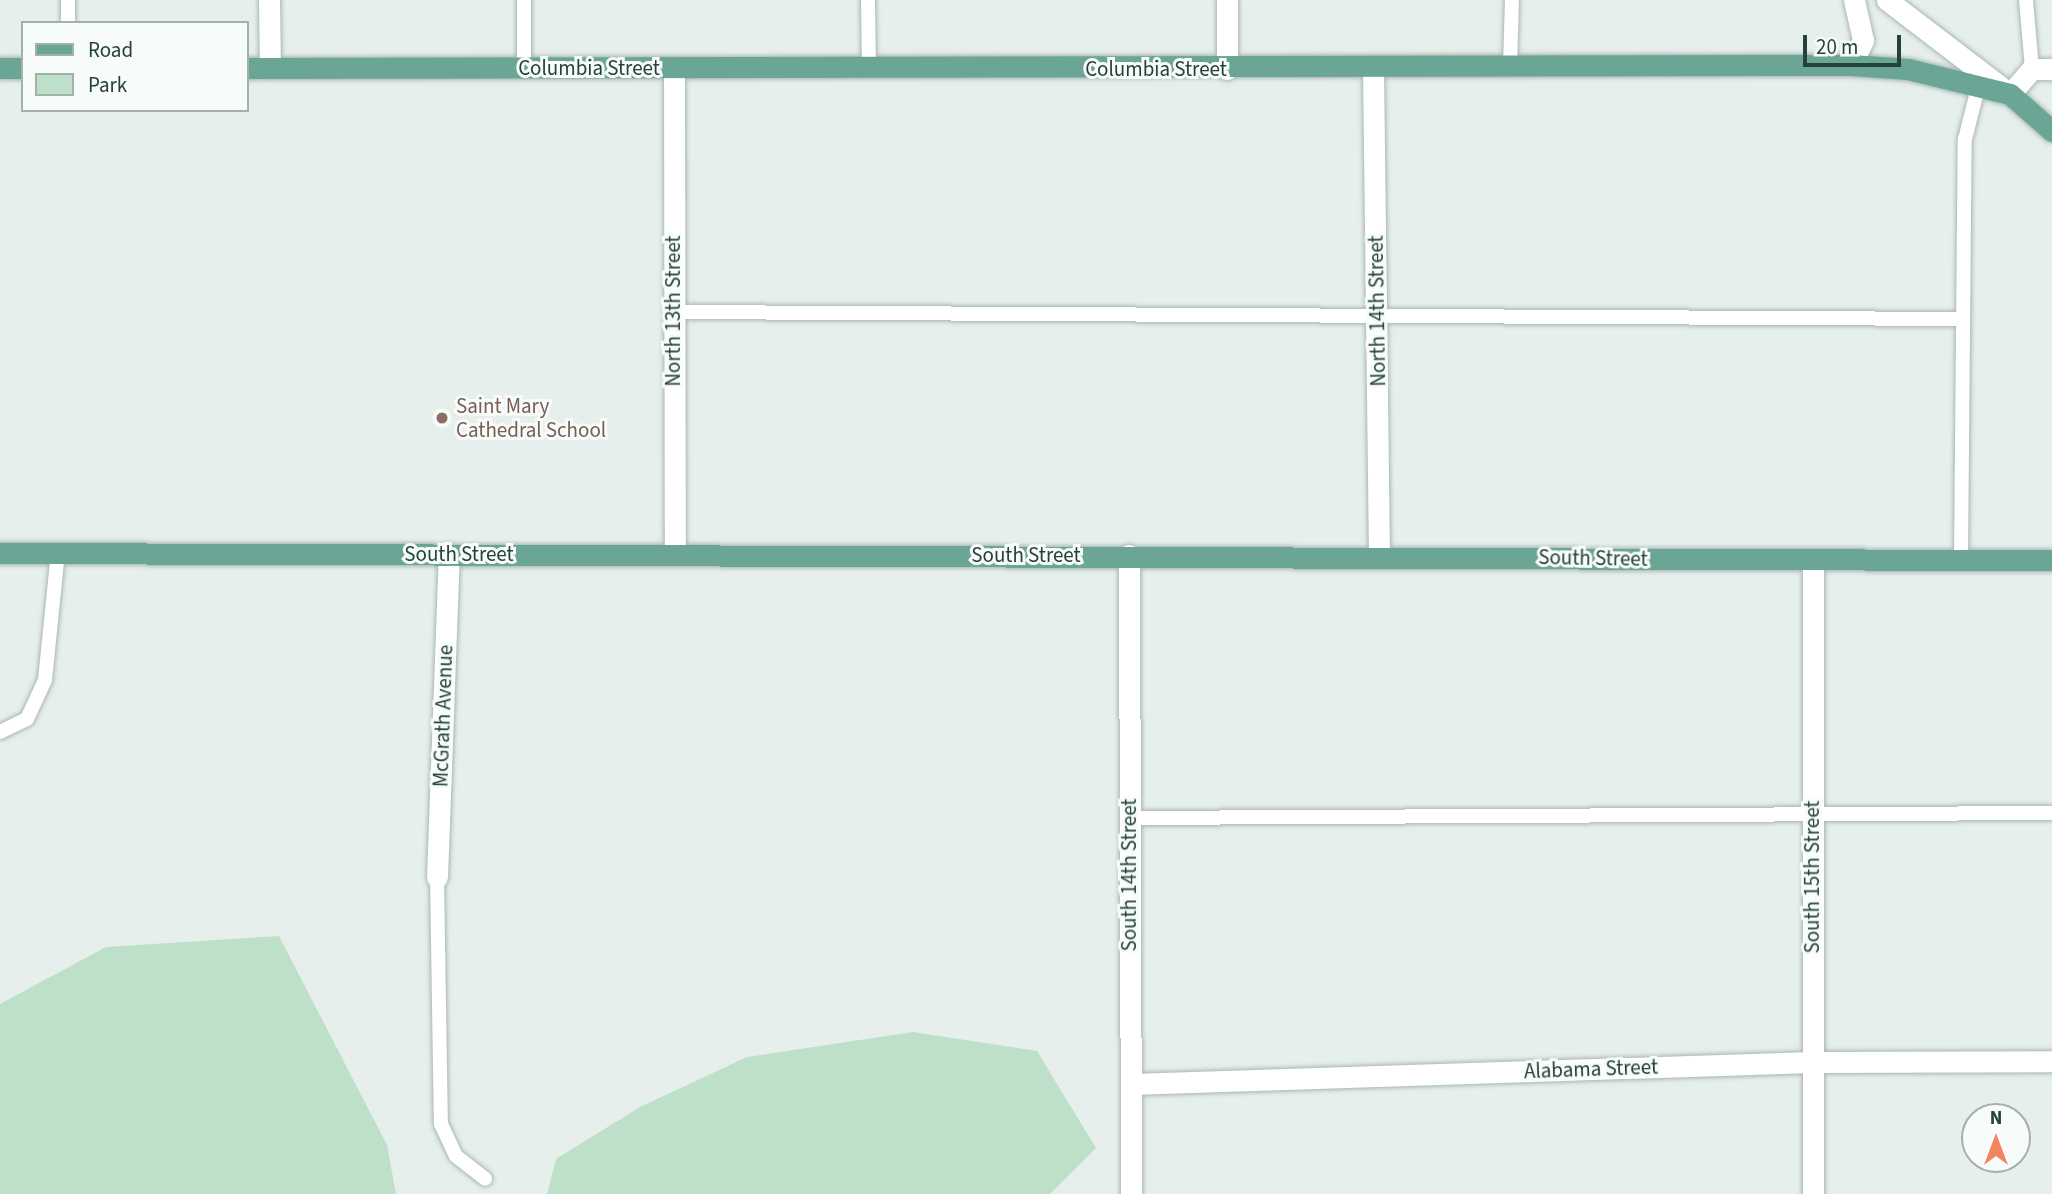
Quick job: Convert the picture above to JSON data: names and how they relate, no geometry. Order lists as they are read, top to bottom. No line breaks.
{"streets":{"main road":["Columbia Street","South Street"],"street":["North 13th Street","North 14th Street","McGrath Avenue","South 14th Street","South 15th Street","Alabama Street"]},"crossings":[["Columbia Street","North 13th Street"],["Columbia Street","North 14th Street"],["North 13th Street","South Street"],["North 14th Street","South Street"],["South Street","McGrath Avenue"],["South Street","South 14th Street"],["South Street","South 15th Street"],["South 14th Street","Alabama Street"],["South 15th Street","Alabama Street"]],"places":["Saint Mary Cathedral School"],"legend":["Road","Park"],"scale_bar":"20 m","north":"top"}
